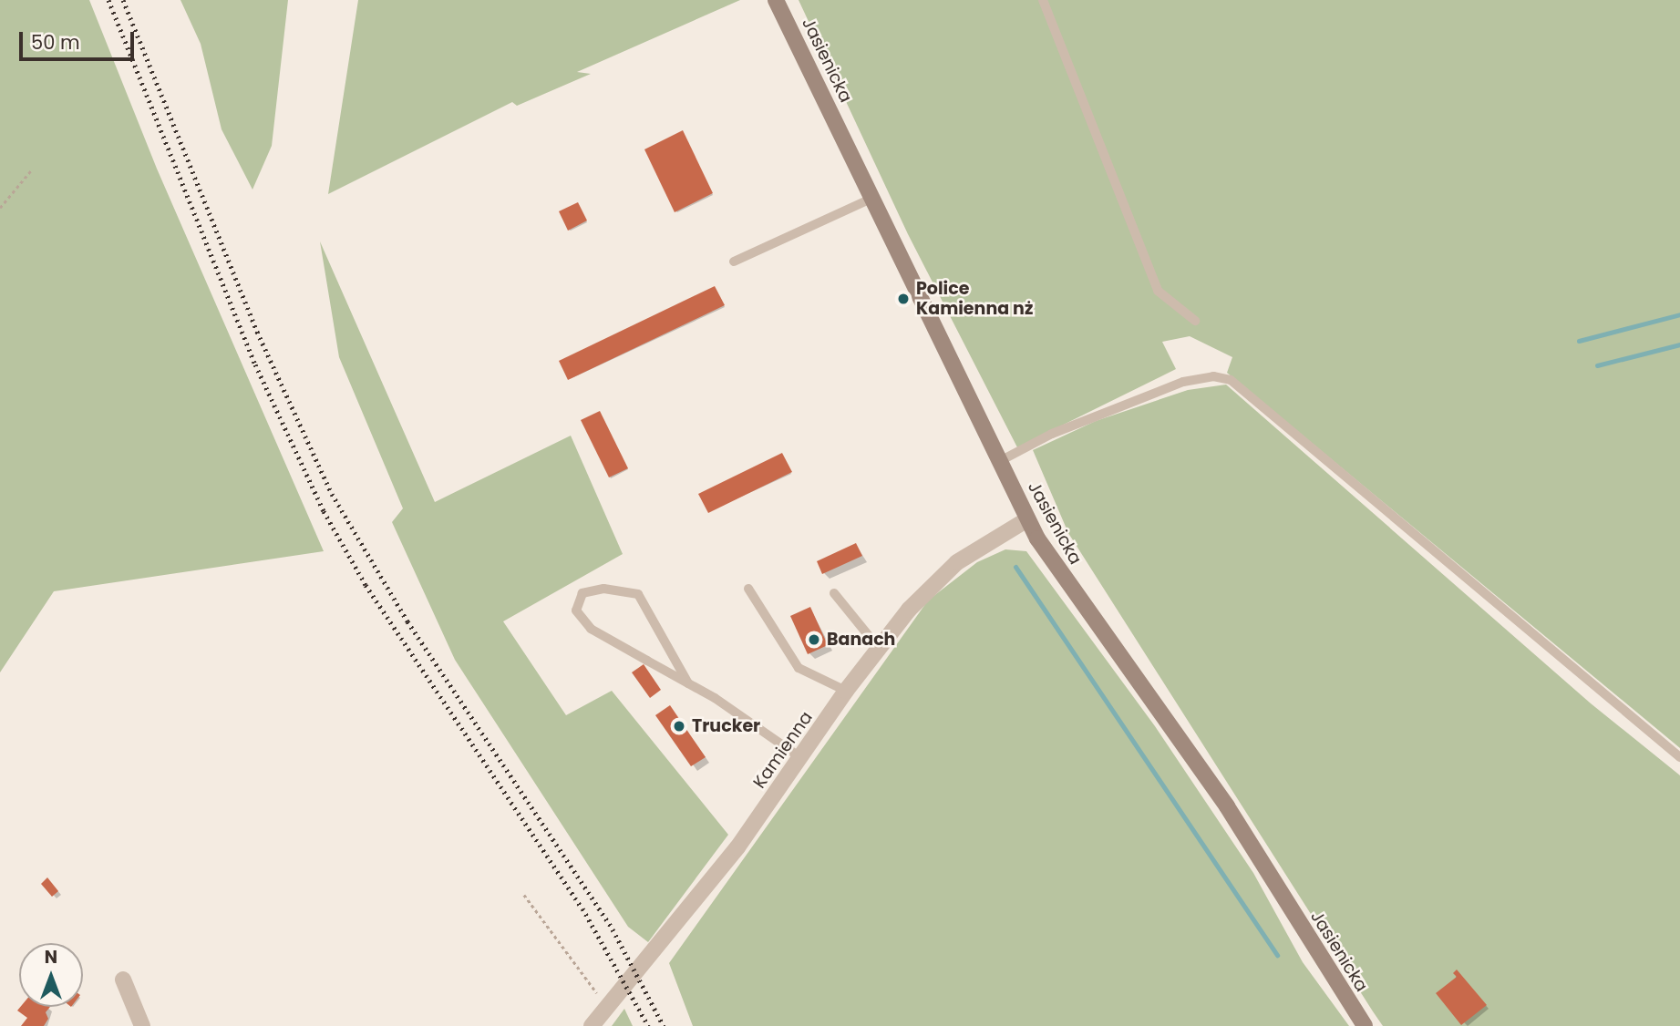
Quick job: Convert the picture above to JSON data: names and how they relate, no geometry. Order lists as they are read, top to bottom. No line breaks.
{"streets":{"main road":["Jasienicka"],"street":["Kamienna"]},"crossings":[["Jasienicka","Kamienna"]],"places":["Police Kamienna nż","Banach","Trucker"],"scale_bar":"50 m","north":"top"}
